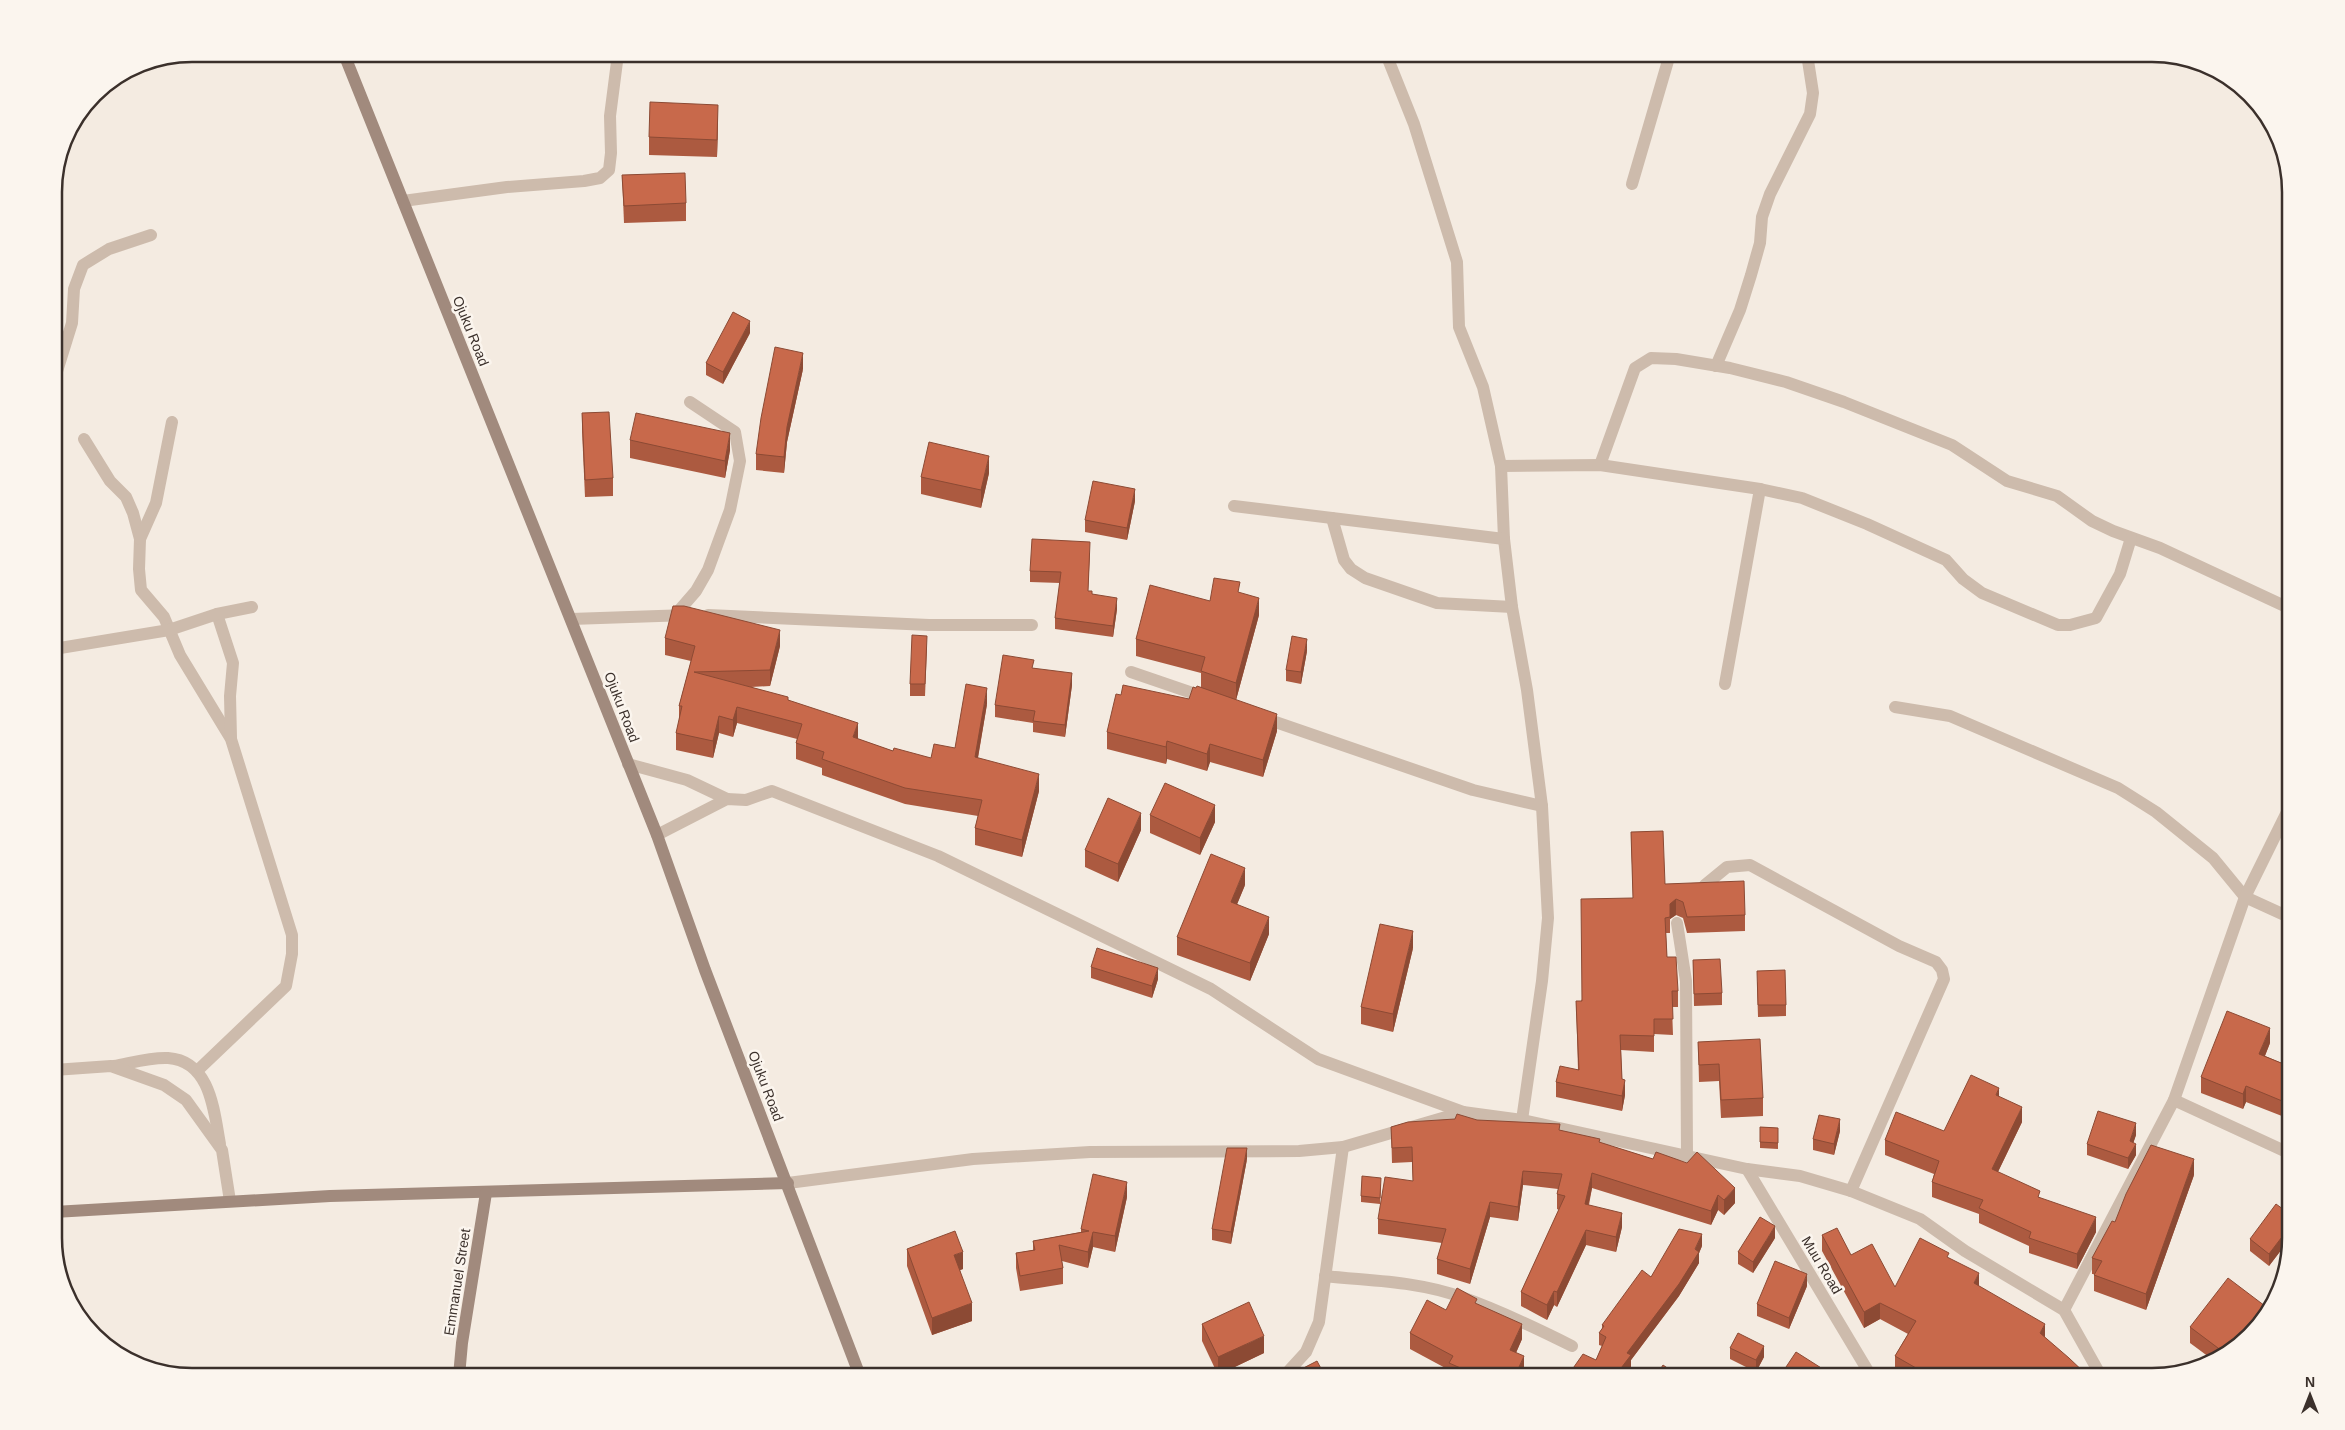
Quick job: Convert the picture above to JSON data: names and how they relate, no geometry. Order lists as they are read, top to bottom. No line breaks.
{"streets":{"main road":["Ojuku Road","Emmanuel Street"],"street":["Muu Road"]},"north":"top"}
